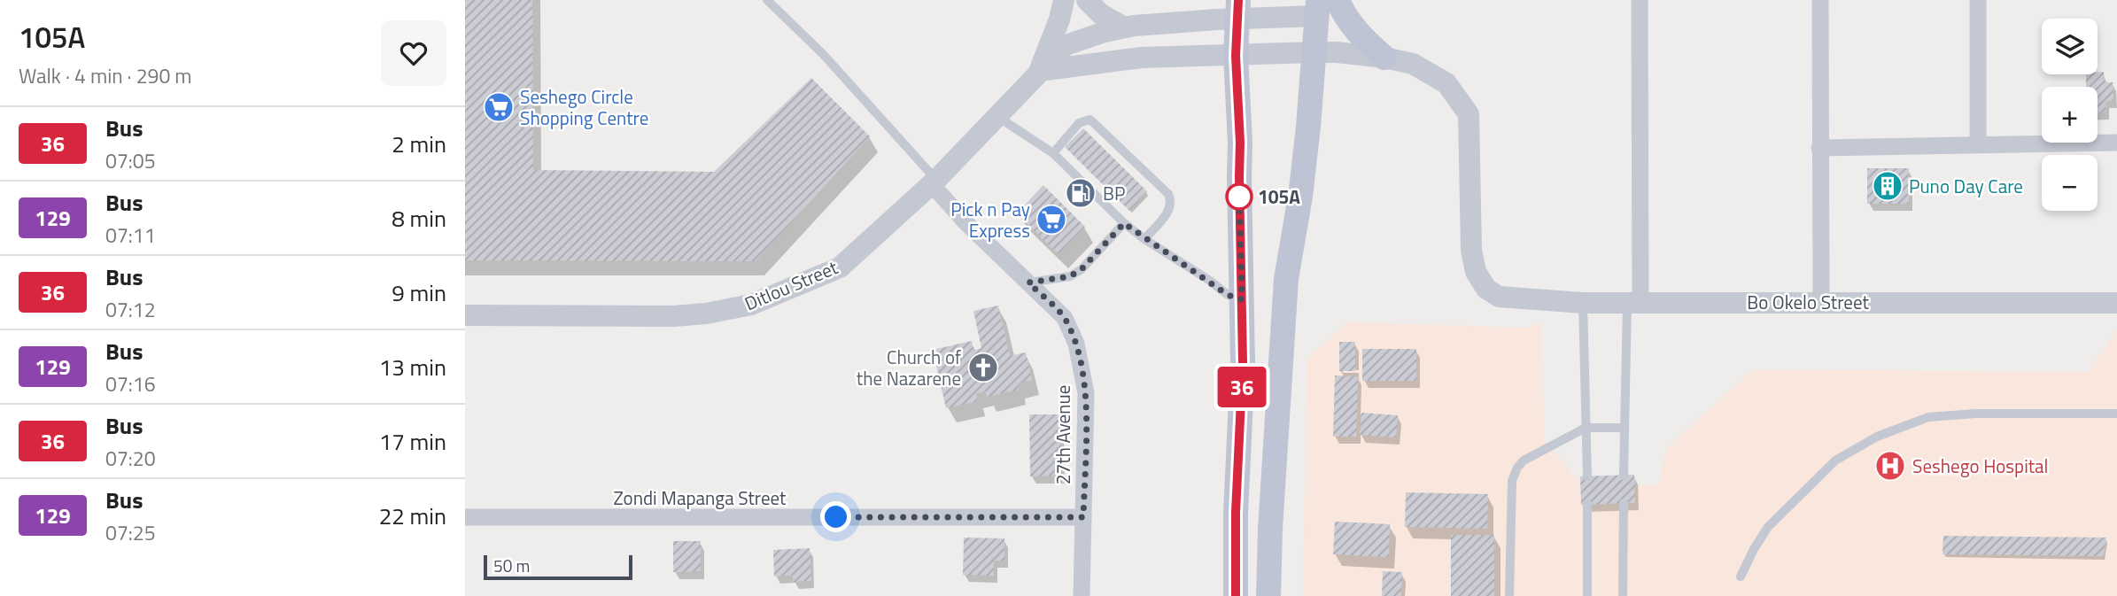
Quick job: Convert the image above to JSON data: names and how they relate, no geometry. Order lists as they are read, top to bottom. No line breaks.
{"streets":{"street":["Ditlou Street","Bo Okelo Street","27th Avenue","Zondi Mapanga Street"]},"crossings":[["Ditlou Street","27th Avenue"],["27th Avenue","Zondi Mapanga Street"]],"places":{"supermarket":["Seshego Circle Shopping Centre","Pick n Pay Express"],"building":["Puno Day Care"],"fuel station":["BP"],"other":["105A"],"church":["Church of the Nazarene"],"hospital":["Seshego Hospital"]},"lines":["bus line 36"],"scale_bar":"50 m","page":{"heading":["105A","Walk · 4 min · 290 m"],"on_map":"36","map_buttons":["+","−"],"list":[{"mark":"36","name":"Bus","note":"07:05","value":"2 min"},{"mark":"129","name":"Bus","note":"07:11","value":"8 min"},{"mark":"36","name":"Bus","note":"07:12","value":"9 min"},{"mark":"129","name":"Bus","note":"07:16","value":"13 min"},{"mark":"36","name":"Bus","note":"07:20","value":"17 min"},{"mark":"129","name":"Bus","note":"07:25","value":"22 min"}],"scale":"50 m"}}
